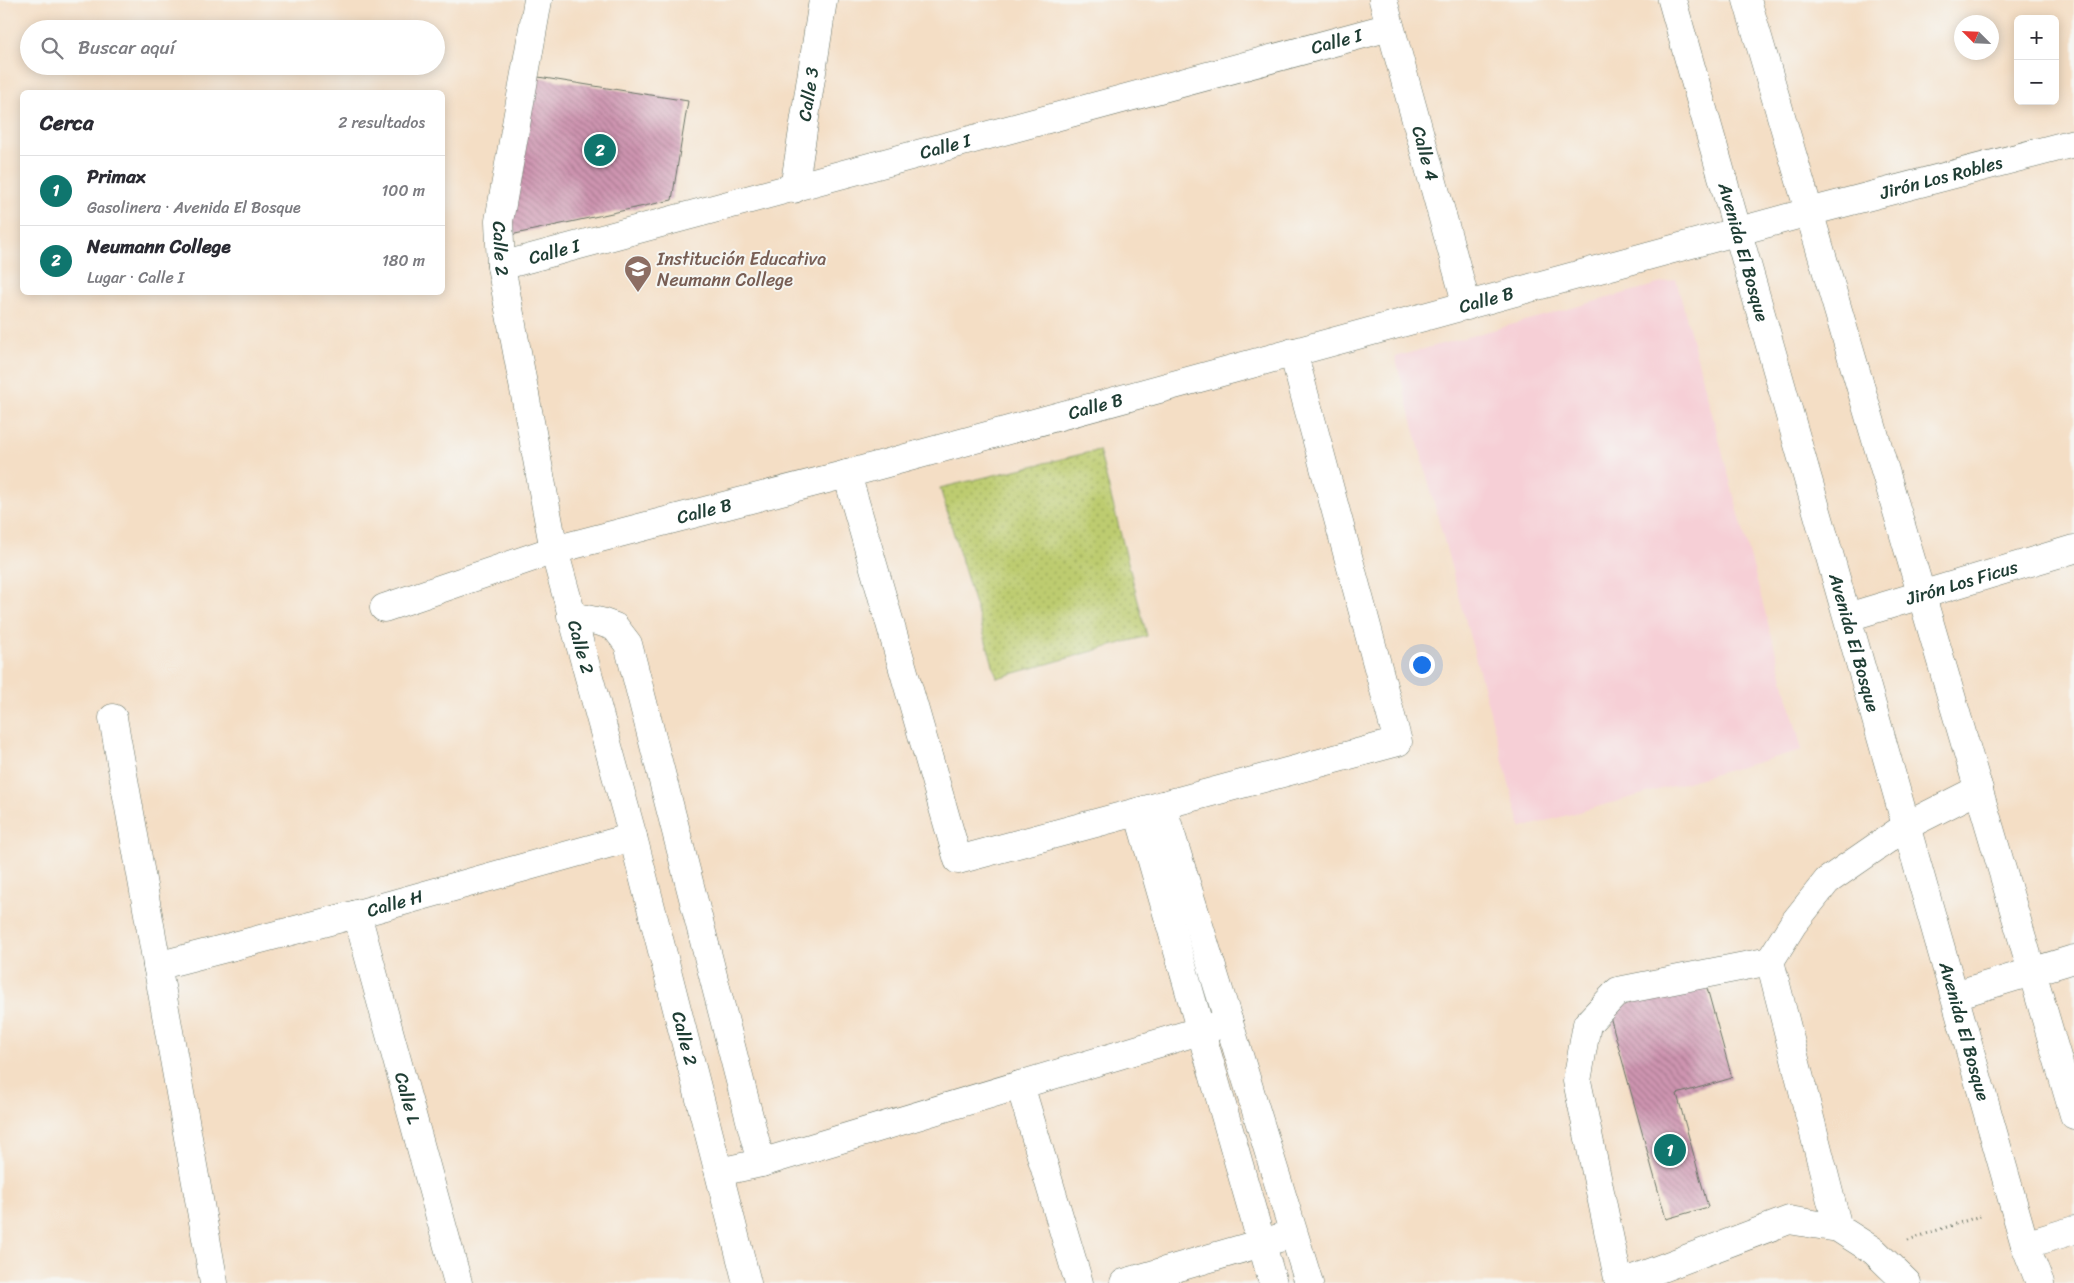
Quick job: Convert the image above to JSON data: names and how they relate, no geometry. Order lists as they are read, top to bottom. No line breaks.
{"streets":{"street":["Calle I","Calle 3","Calle 4","Jirón Los Robles","Calle 2","Avenida El Bosque","Calle B","Jirón Los Ficus","Calle H","Calle L"]},"crossings":[["Calle I","Calle 3"],["Calle I","Calle 4"],["Calle I","Calle 2"],["Calle 4","Calle B"],["Jirón Los Robles","Calle B"],["Calle 2","Calle B"],["Calle 2","Calle H"],["Avenida El Bosque","Calle B"],["Avenida El Bosque","Jirón Los Ficus"],["Calle H","Calle L"]],"places":{"school or university":["Institución Educativa Neumann College"]},"north":"top left","page":{"map_buttons":["+","−"],"search":"Buscar aquí","heading":["Cerca","2 resultados"],"pins":["2","1"],"list":[{"mark":"1","name":"Primax","note":"Gasolinera · Avenida El Bosque","value":"100 m"},{"mark":"2","name":"Neumann College","note":"Lugar · Calle I","value":"180 m"}]}}
